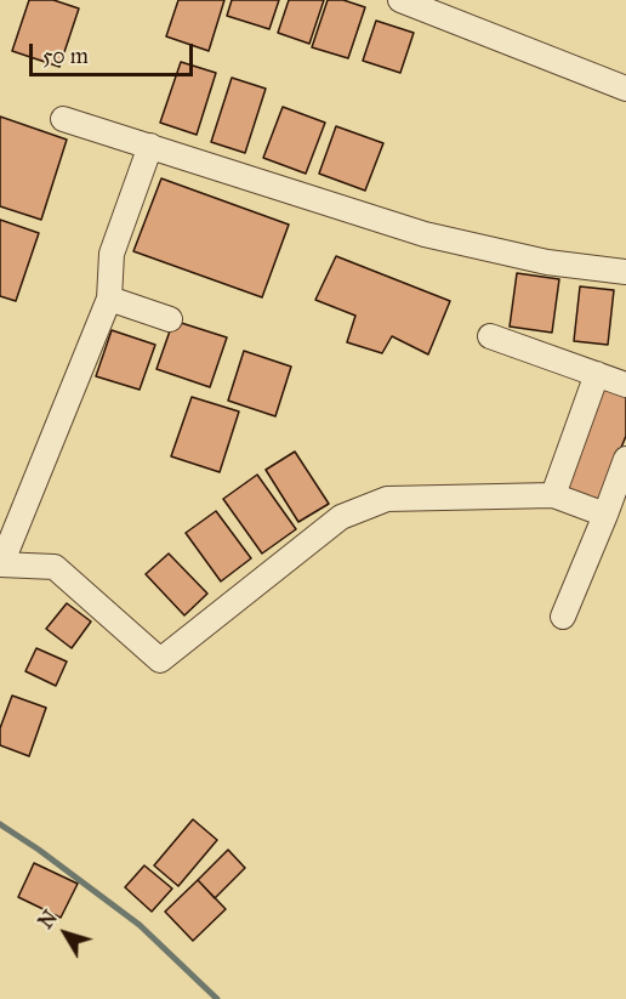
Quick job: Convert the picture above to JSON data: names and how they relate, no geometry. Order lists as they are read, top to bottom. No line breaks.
{"scale_bar":"50 m","north":"top left"}
